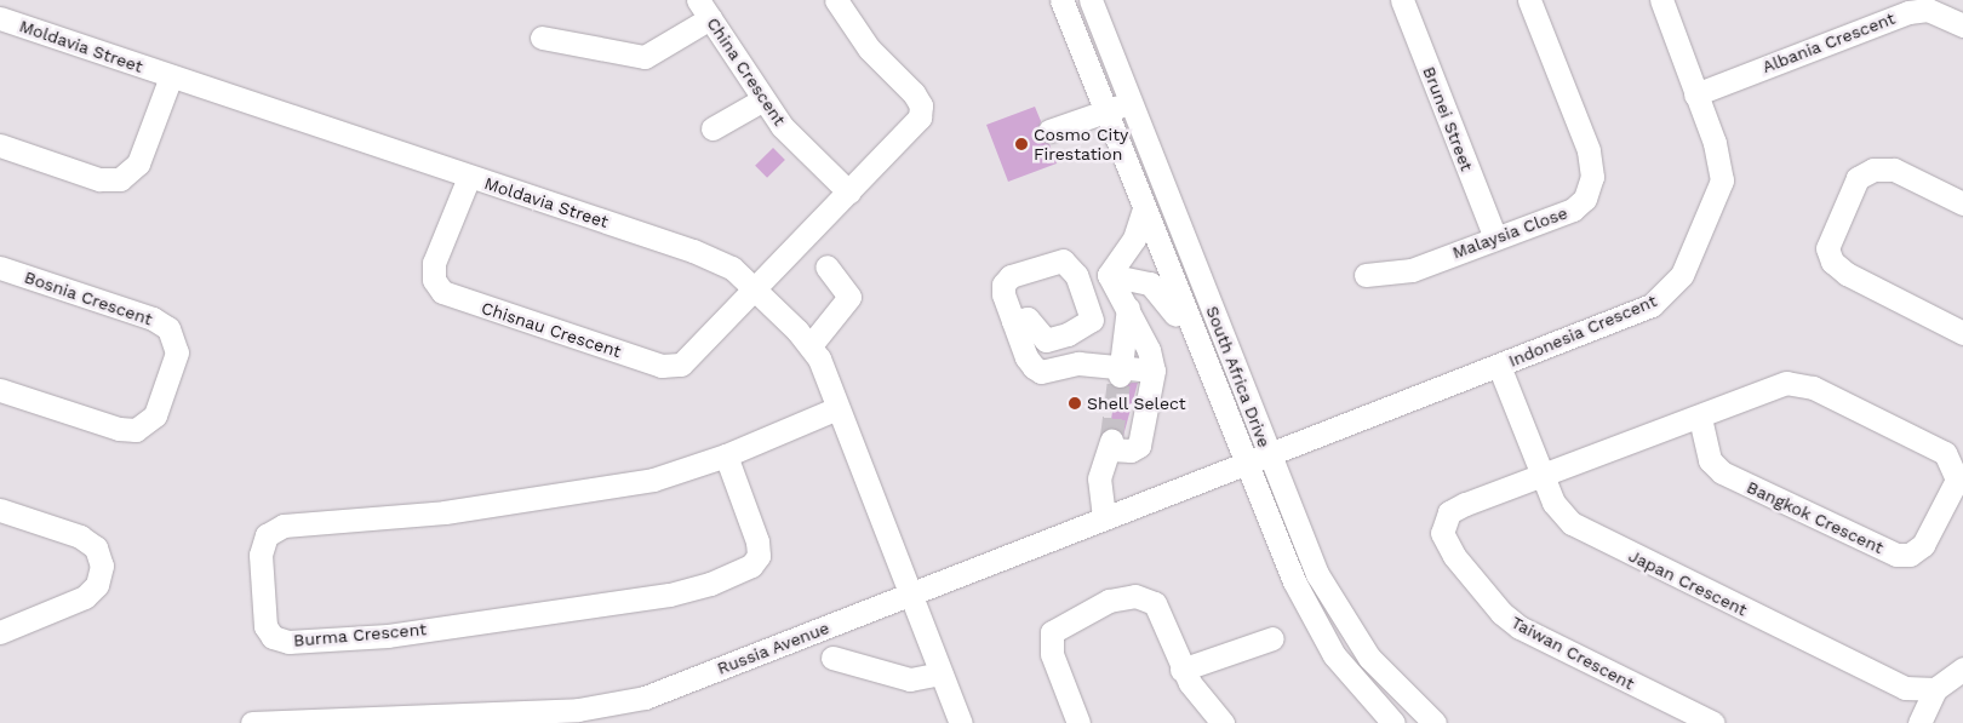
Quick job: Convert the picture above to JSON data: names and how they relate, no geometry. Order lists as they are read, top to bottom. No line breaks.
{"streets":{"street":["Albania Crescent","Moldavia Street","China Crescent","Brunei Street","Malaysia Close","Bosnia Crescent","Chisnau Crescent","Indonesia Crescent","South Africa Drive","Bangkok Crescent","Japan Crescent","Burma Crescent","Russia Avenue","Taiwan Crescent"]},"crossings":[["Albania Crescent","Indonesia Crescent"],["Moldavia Street","Chisnau Crescent"],["Moldavia Street","Burma Crescent"],["Moldavia Street","Russia Avenue"],["Brunei Street","Malaysia Close"],["Indonesia Crescent","South Africa Drive"],["Indonesia Crescent","Japan Crescent"],["Indonesia Crescent","Russia Avenue"],["South Africa Drive","Russia Avenue"],["Bangkok Crescent","Japan Crescent"],["Bangkok Crescent","Taiwan Crescent"],["Japan Crescent","Taiwan Crescent"]],"places":["Cosmo City Firestation","Shell Select"]}
